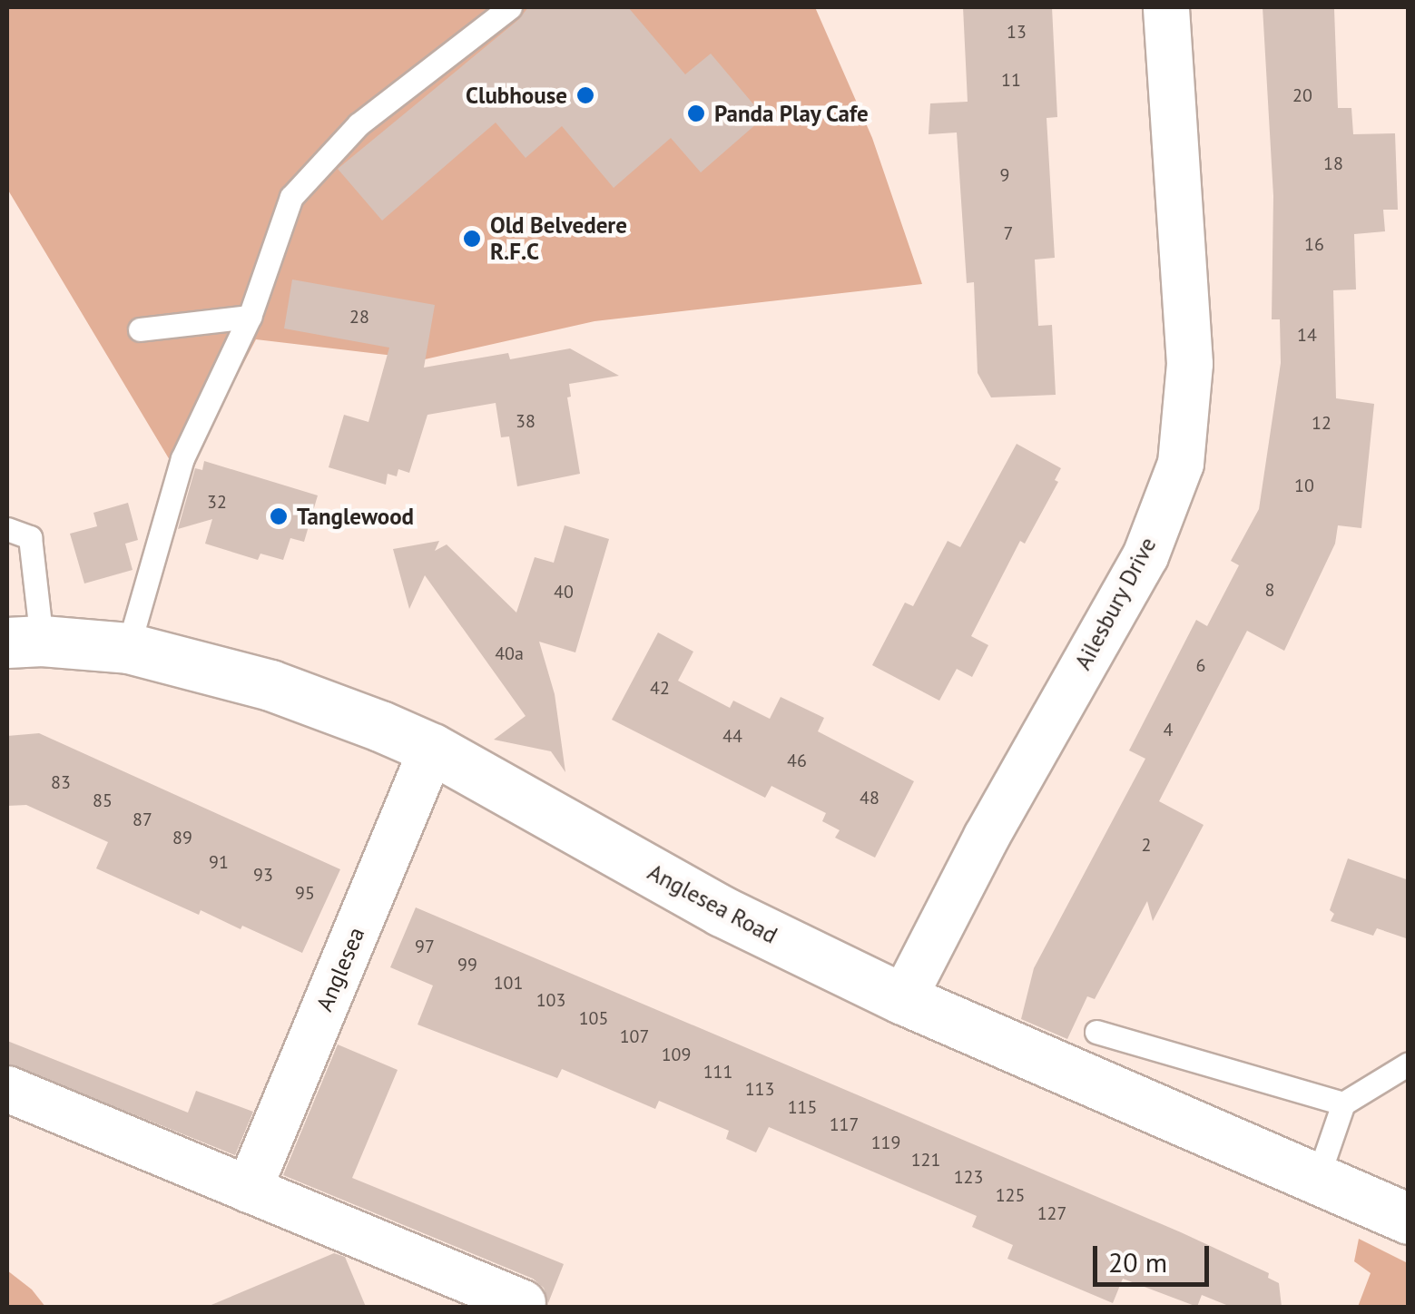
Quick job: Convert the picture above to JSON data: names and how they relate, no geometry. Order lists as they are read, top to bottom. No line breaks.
{"streets":{"main road":["Anglesea Road"],"street":["Ailesbury Drive","Anglesea"]},"crossings":[["Ailesbury Drive","Anglesea Road"],["Anglesea Road","Anglesea"]],"places":["Clubhouse","Panda Play Cafe","Old Belvedere R.F.C","Tanglewood"],"house_numbers":["13","11","20","18","9","7","16","28","14","38","12","10","32","8","40","40a","6","42","4","44","46","83","48","85","87","89","2","91","93","95","97","99","101","103","105","107","109","111","113","115","117","119","121","123","125","127"],"scale_bar":"20 m"}
